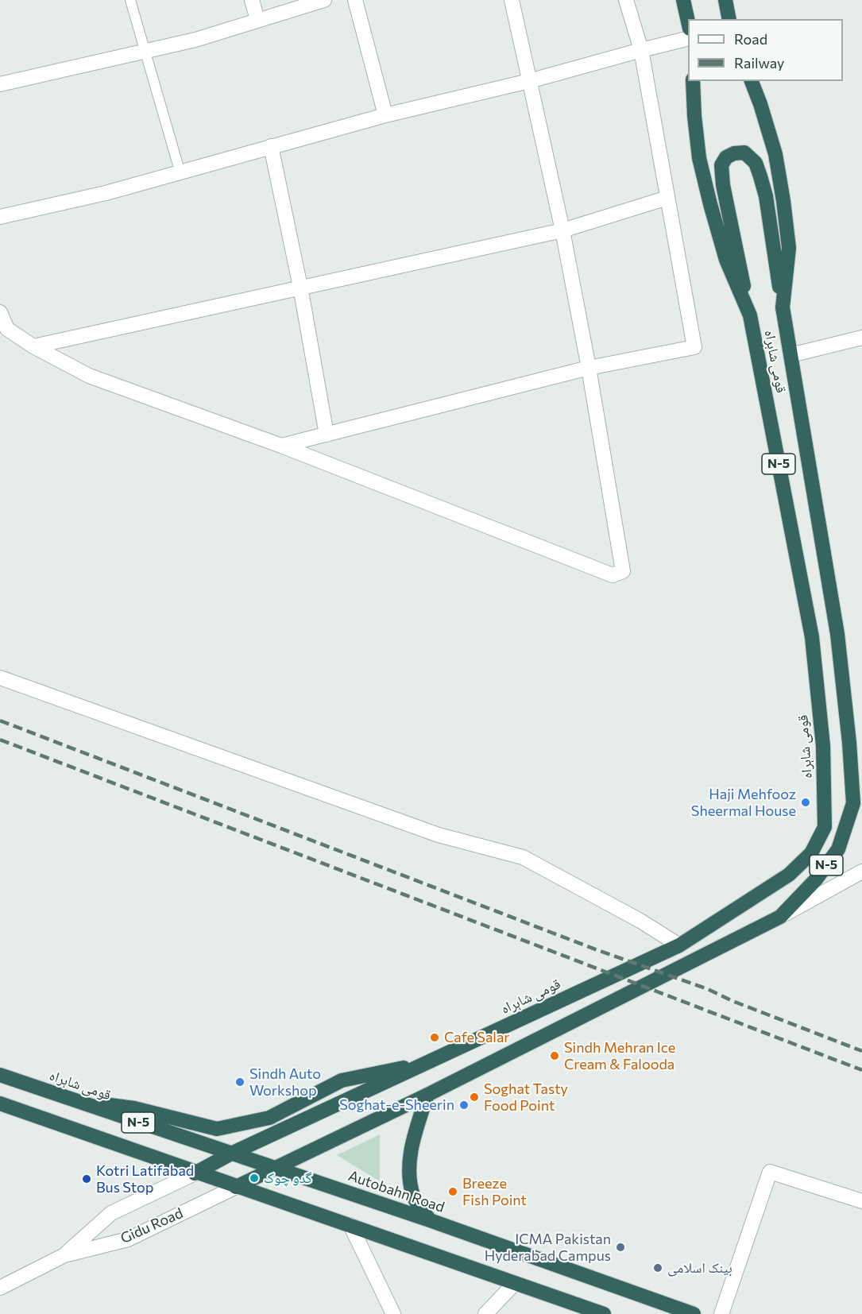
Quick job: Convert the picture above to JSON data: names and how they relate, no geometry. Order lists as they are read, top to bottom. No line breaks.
{"streets":{"highway":["قومی شاہراہ","N-5","Autobahn Road"],"street":["Gidu Road"]},"crossings":[["قومی شاہراہ","N-5"],["قومی شاہراہ","Autobahn Road"],["قومی شاہراہ","Gidu Road"],["N-5","Gidu Road"]],"places":["Haji Mehfooz Sheermal House","Cafe Salar","Sindh Mehran Ice Cream & Falooda","Sindh Auto Workshop","Soghat Tasty Food Point","Soghat-e-Sheerin","گدو چوک","Kotri Latifabad Bus Stop","Breeze Fish Point","ICMA Pakistan Hyderabad Campus","بینک اسلامی"],"legend":["Road","Railway"]}
